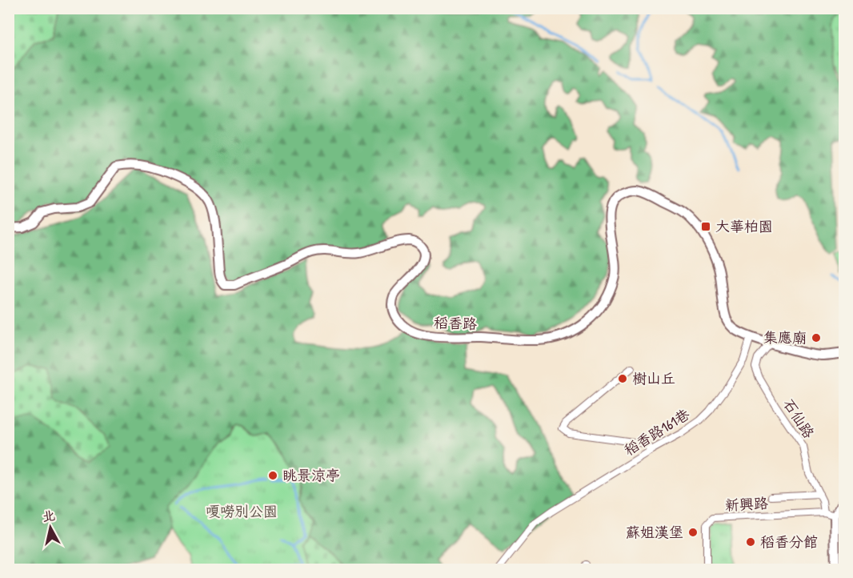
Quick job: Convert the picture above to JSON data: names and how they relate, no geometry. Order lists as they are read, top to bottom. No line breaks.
{"streets":{"street":["稻香路","石仙路","稻香路161巷","新興路"]},"crossings":[["稻香路","石仙路"],["稻香路","稻香路161巷"],["石仙路","新興路"]],"parks":["嗄嘮別公園"],"places":{"transit":["大華柏園"],"other":["集應廟","樹山丘","眺景涼亭","蘇姐漢堡","稻香分館"]},"north":"top"}
